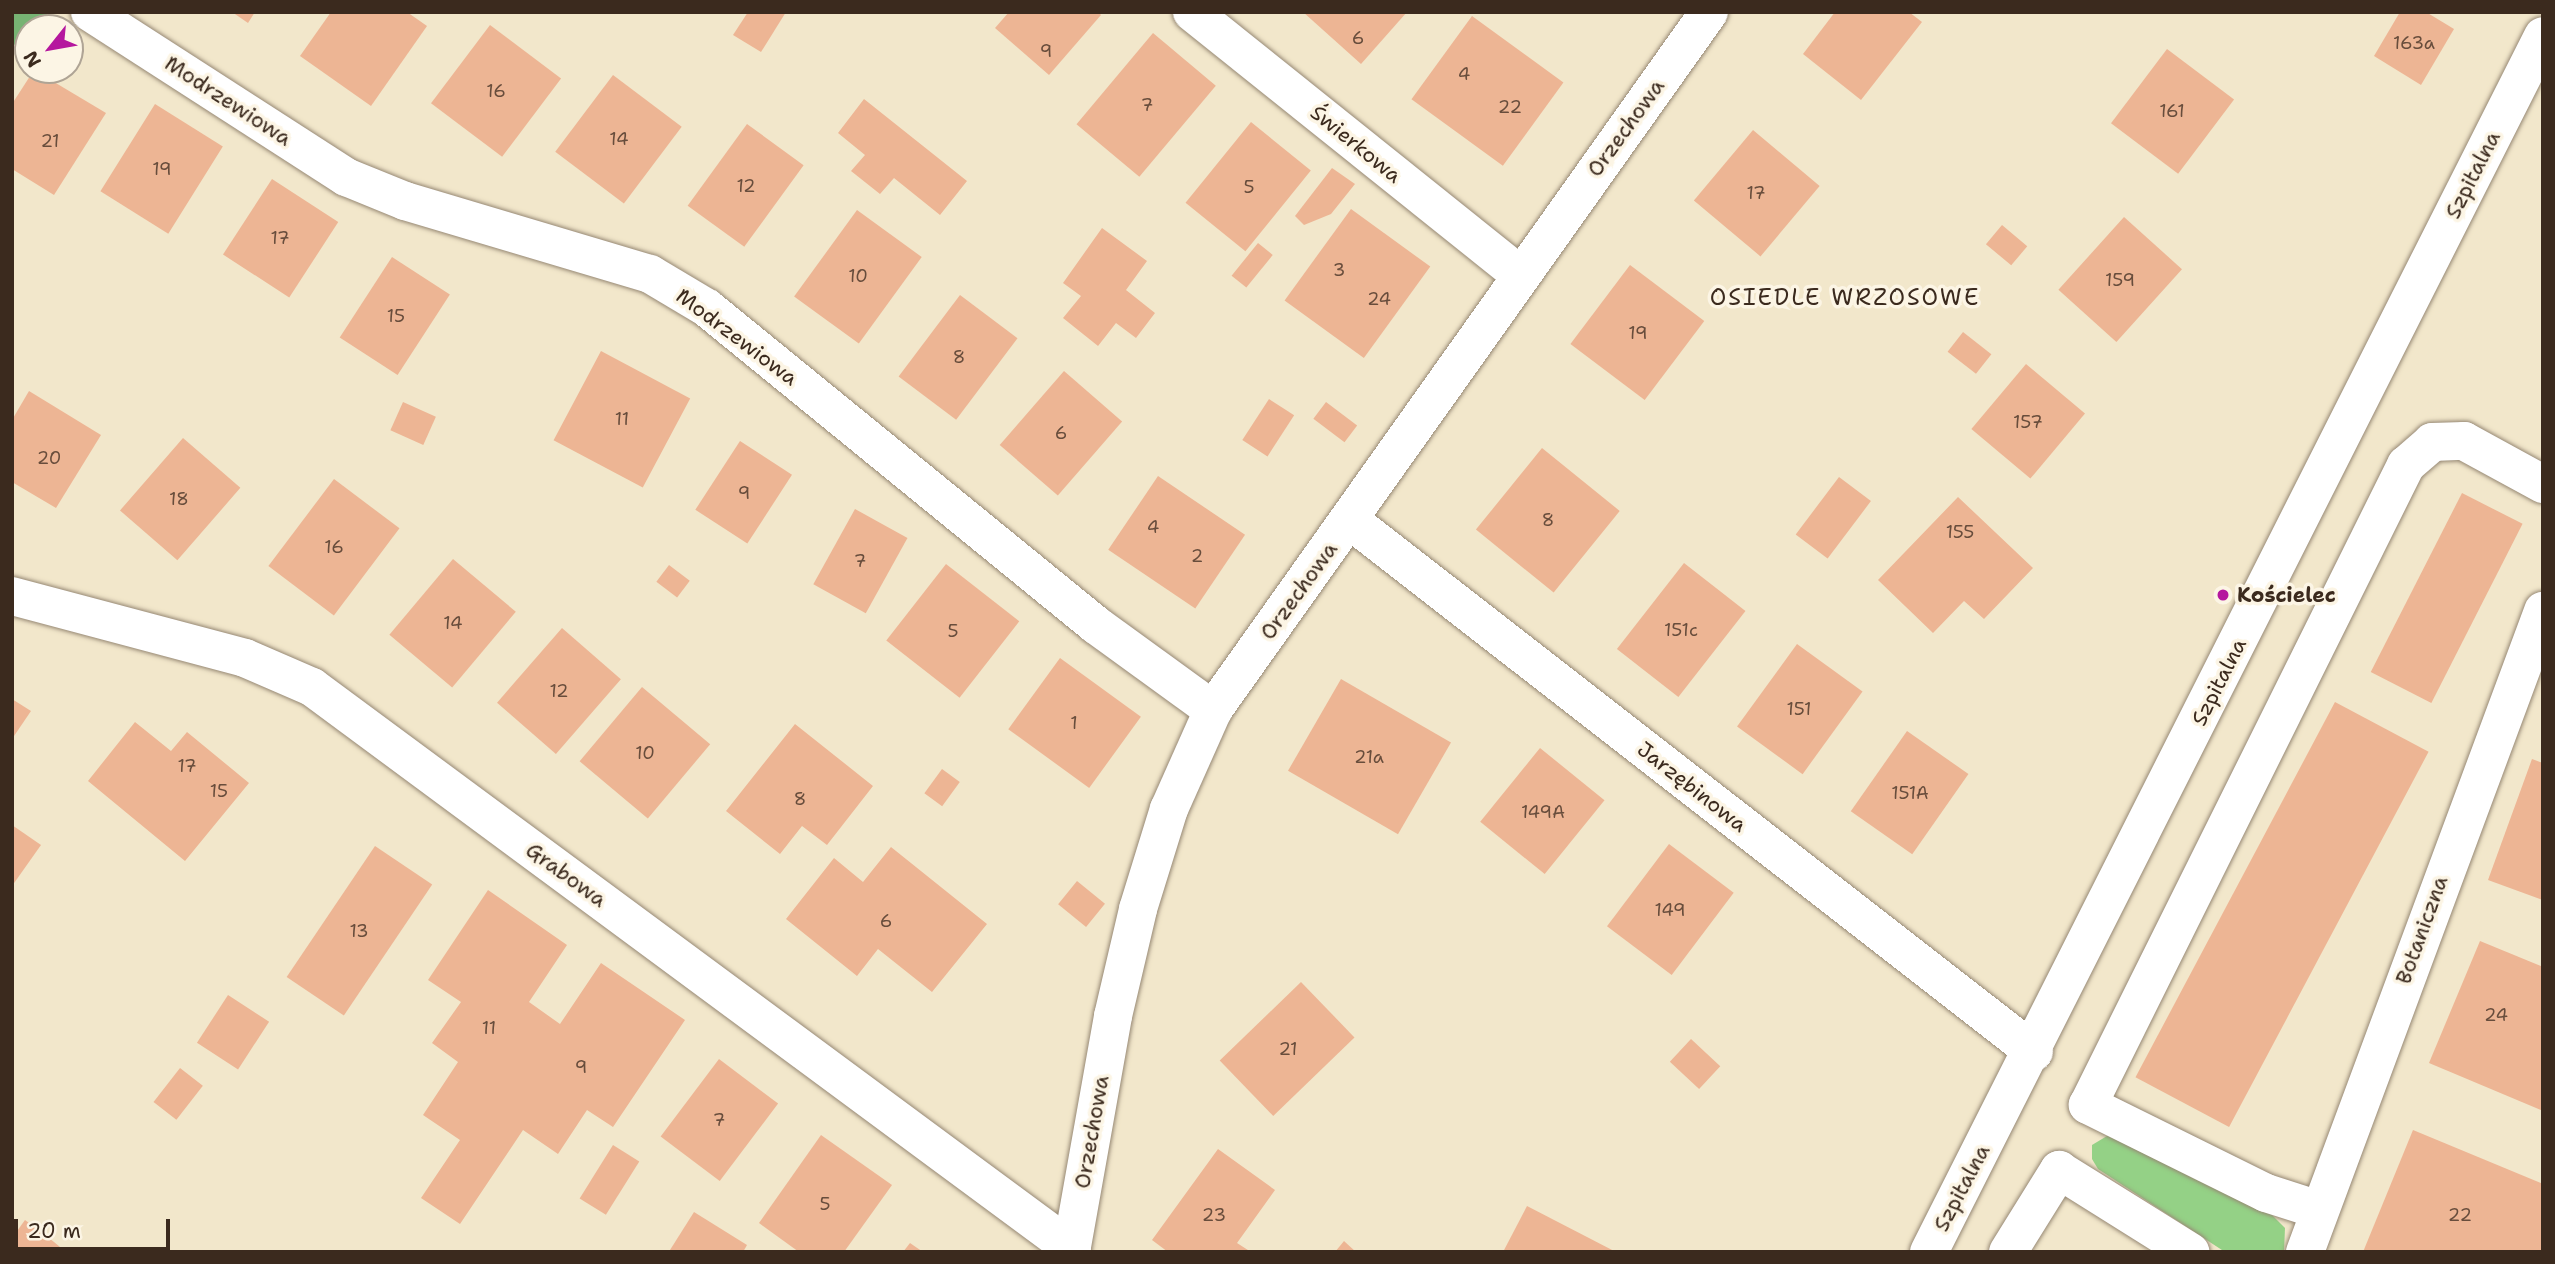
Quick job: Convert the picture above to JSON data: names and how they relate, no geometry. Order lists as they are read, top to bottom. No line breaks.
{"streets":{"street":["Modrzewiowa","Orzechowa","Świerkowa","Szpitalna","Jarzębinowa","Grabowa","Botaniczna"]},"crossings":[["Modrzewiowa","Orzechowa"],["Orzechowa","Świerkowa"],["Orzechowa","Jarzębinowa"],["Orzechowa","Grabowa"],["Szpitalna","Jarzębinowa"]],"districts":["OSIEDLE WRZOSOWE"],"places":["Kościelec"],"house_numbers":["6","163a","9","4","16","7","22","161","14","21","19","12","5","17","17","3","10","159","24","15","19","8","11","157","6","20","9","18","8","4","155","16","2","7","14","151c","5","12","151","1","10","21a","17","15","151A","8","149A","149","6","13","24","11","21","9","7","5","23","22"],"scale_bar":"20 m","north":"bottom left"}
